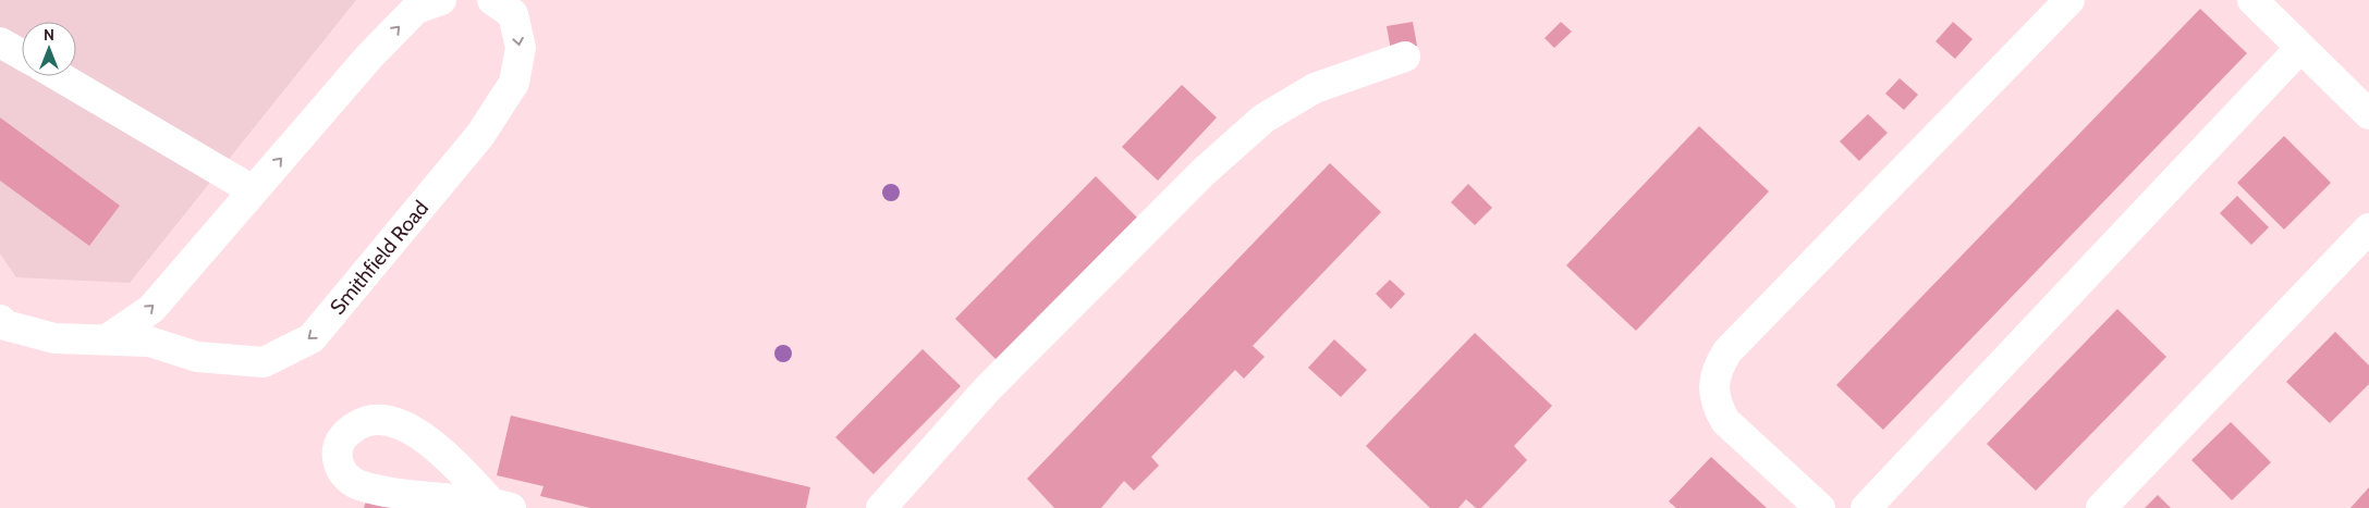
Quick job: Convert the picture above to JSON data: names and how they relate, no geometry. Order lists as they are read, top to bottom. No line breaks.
{"streets":{"lane":["Smithfield Road"]},"north":"top"}
